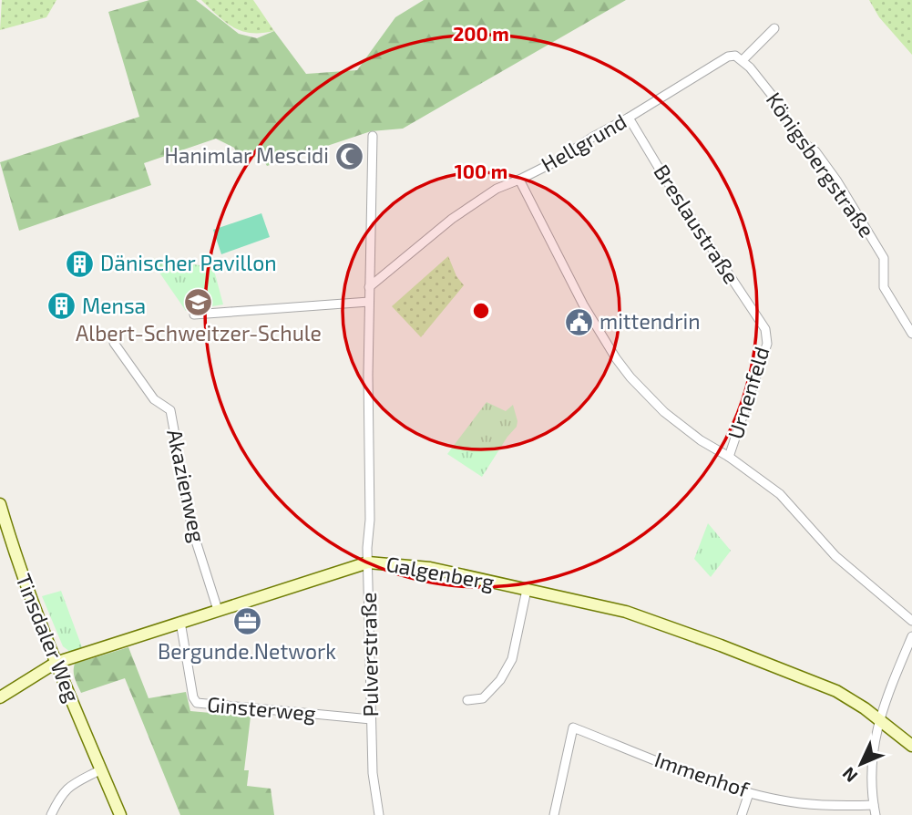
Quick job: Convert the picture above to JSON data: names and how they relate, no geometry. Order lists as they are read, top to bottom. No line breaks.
{"streets":{"street":["Hellgrund","Königsbergstraße","Breslaustraße","Urnenfeld","Akazienweg","Galgenberg","Tinsdaler Weg","Pulverstraße","Ginsterweg","Immenhof"]},"crossings":[["Hellgrund","Königsbergstraße"],["Hellgrund","Breslaustraße"],["Hellgrund","Pulverstraße"],["Breslaustraße","Urnenfeld"],["Akazienweg","Galgenberg"],["Galgenberg","Tinsdaler Weg"],["Galgenberg","Pulverstraße"],["Galgenberg","Ginsterweg"],["Pulverstraße","Ginsterweg"]],"places":{"mosque":["Hanimlar Mescidi"],"building":["Dänischer Pavillon","Mensa"],"school or university":["Albert-Schweitzer-Schule"],"public building":["mittendrin"],"office":["Bergunde.Network"]},"north":"bottom left","rings":["200 m","100 m"]}
